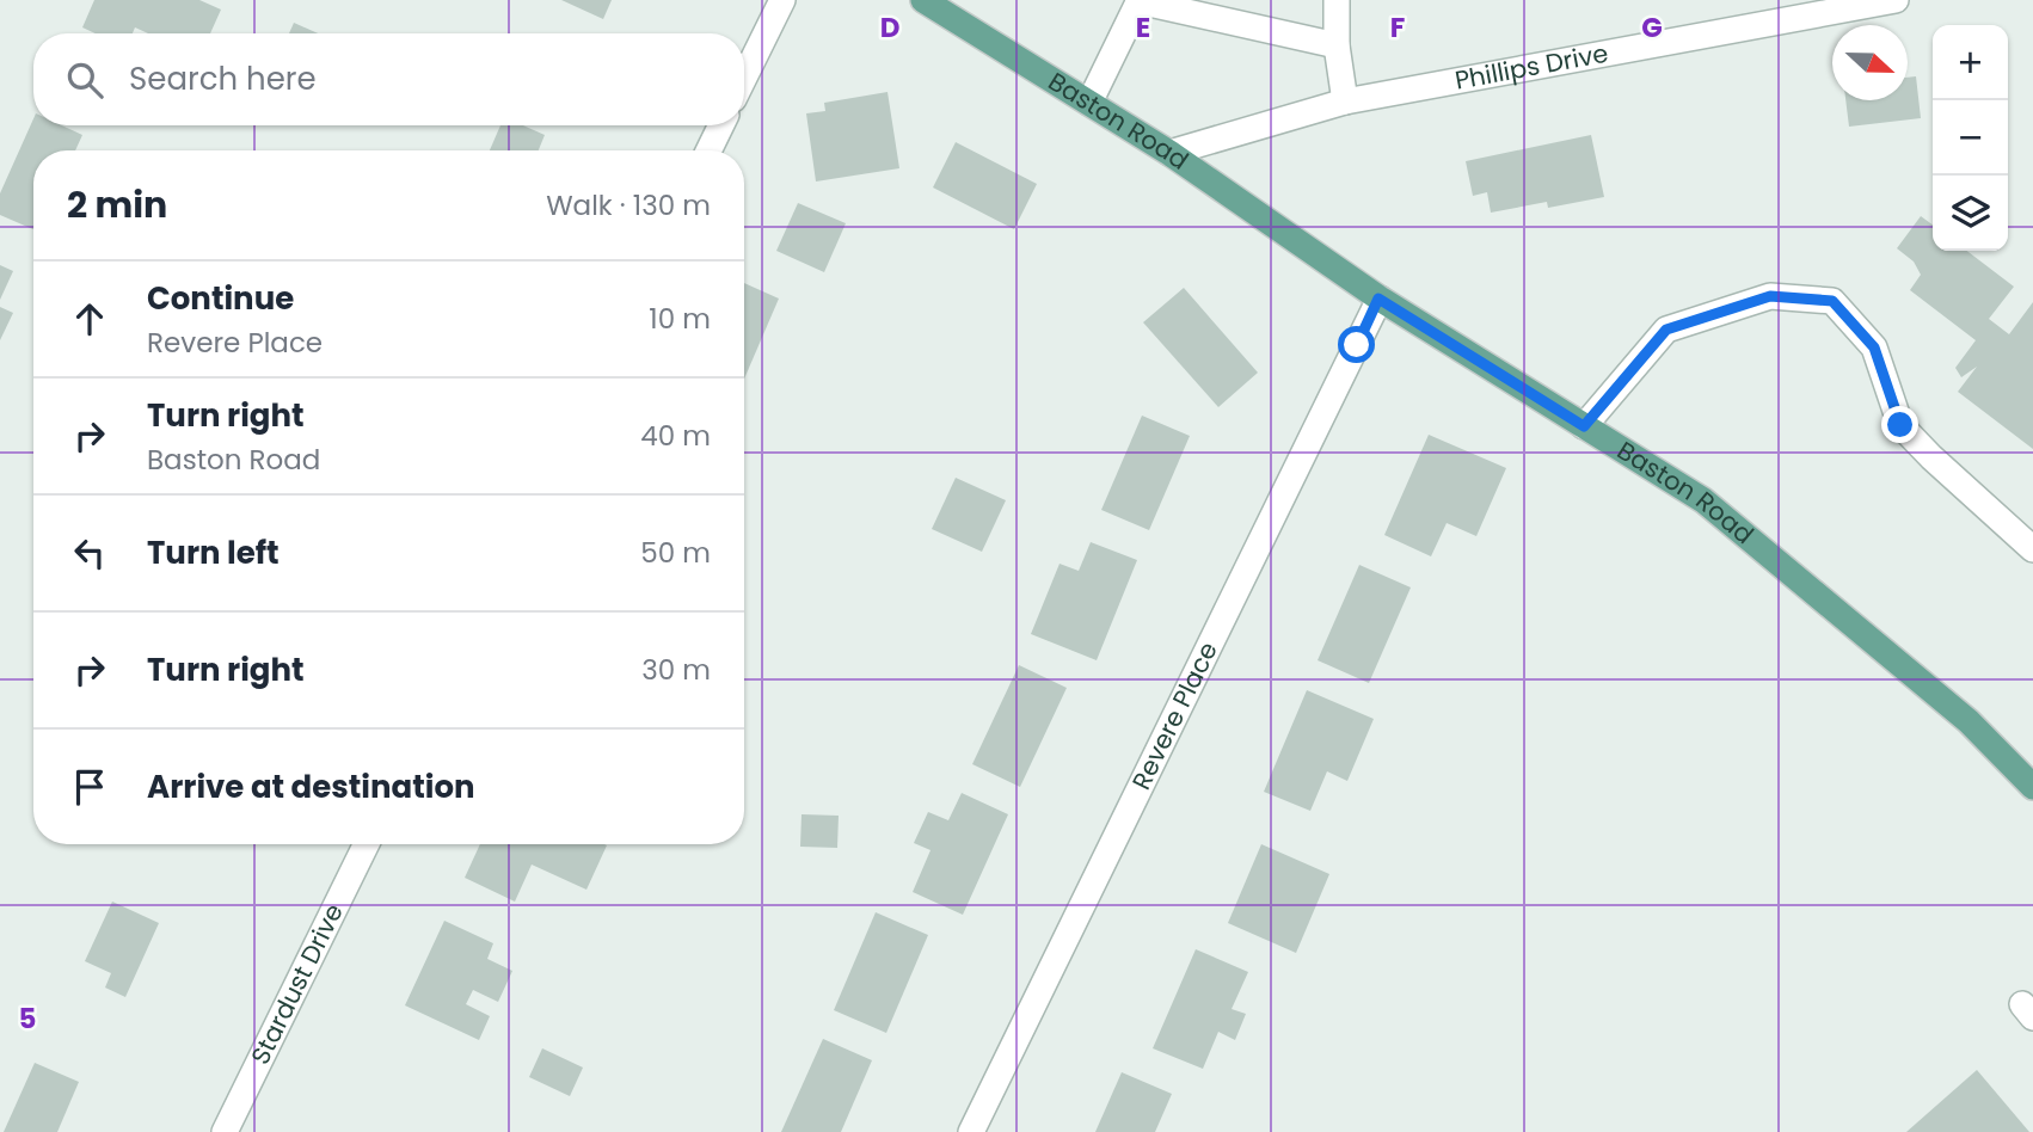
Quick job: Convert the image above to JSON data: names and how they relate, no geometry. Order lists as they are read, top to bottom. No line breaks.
{"streets":{"main road":["Baston Road"],"street":["Phillips Drive","Revere Place","Stardust Drive"]},"crossings":[["Phillips Drive","Baston Road"],["Baston Road","Revere Place"]],"north":"right","page":{"map_buttons":["+","−"],"search":"Search here","heading":["2 min","Walk · 130 m"],"list":[["Continue","Revere Place","10 m"],["Turn right","Baston Road","40 m"],["Turn left","50 m"],["Turn right","30 m"],"Arrive at destination"]},"grid":{"columns":["D","E","F","G"],"rows":["5"]}}
